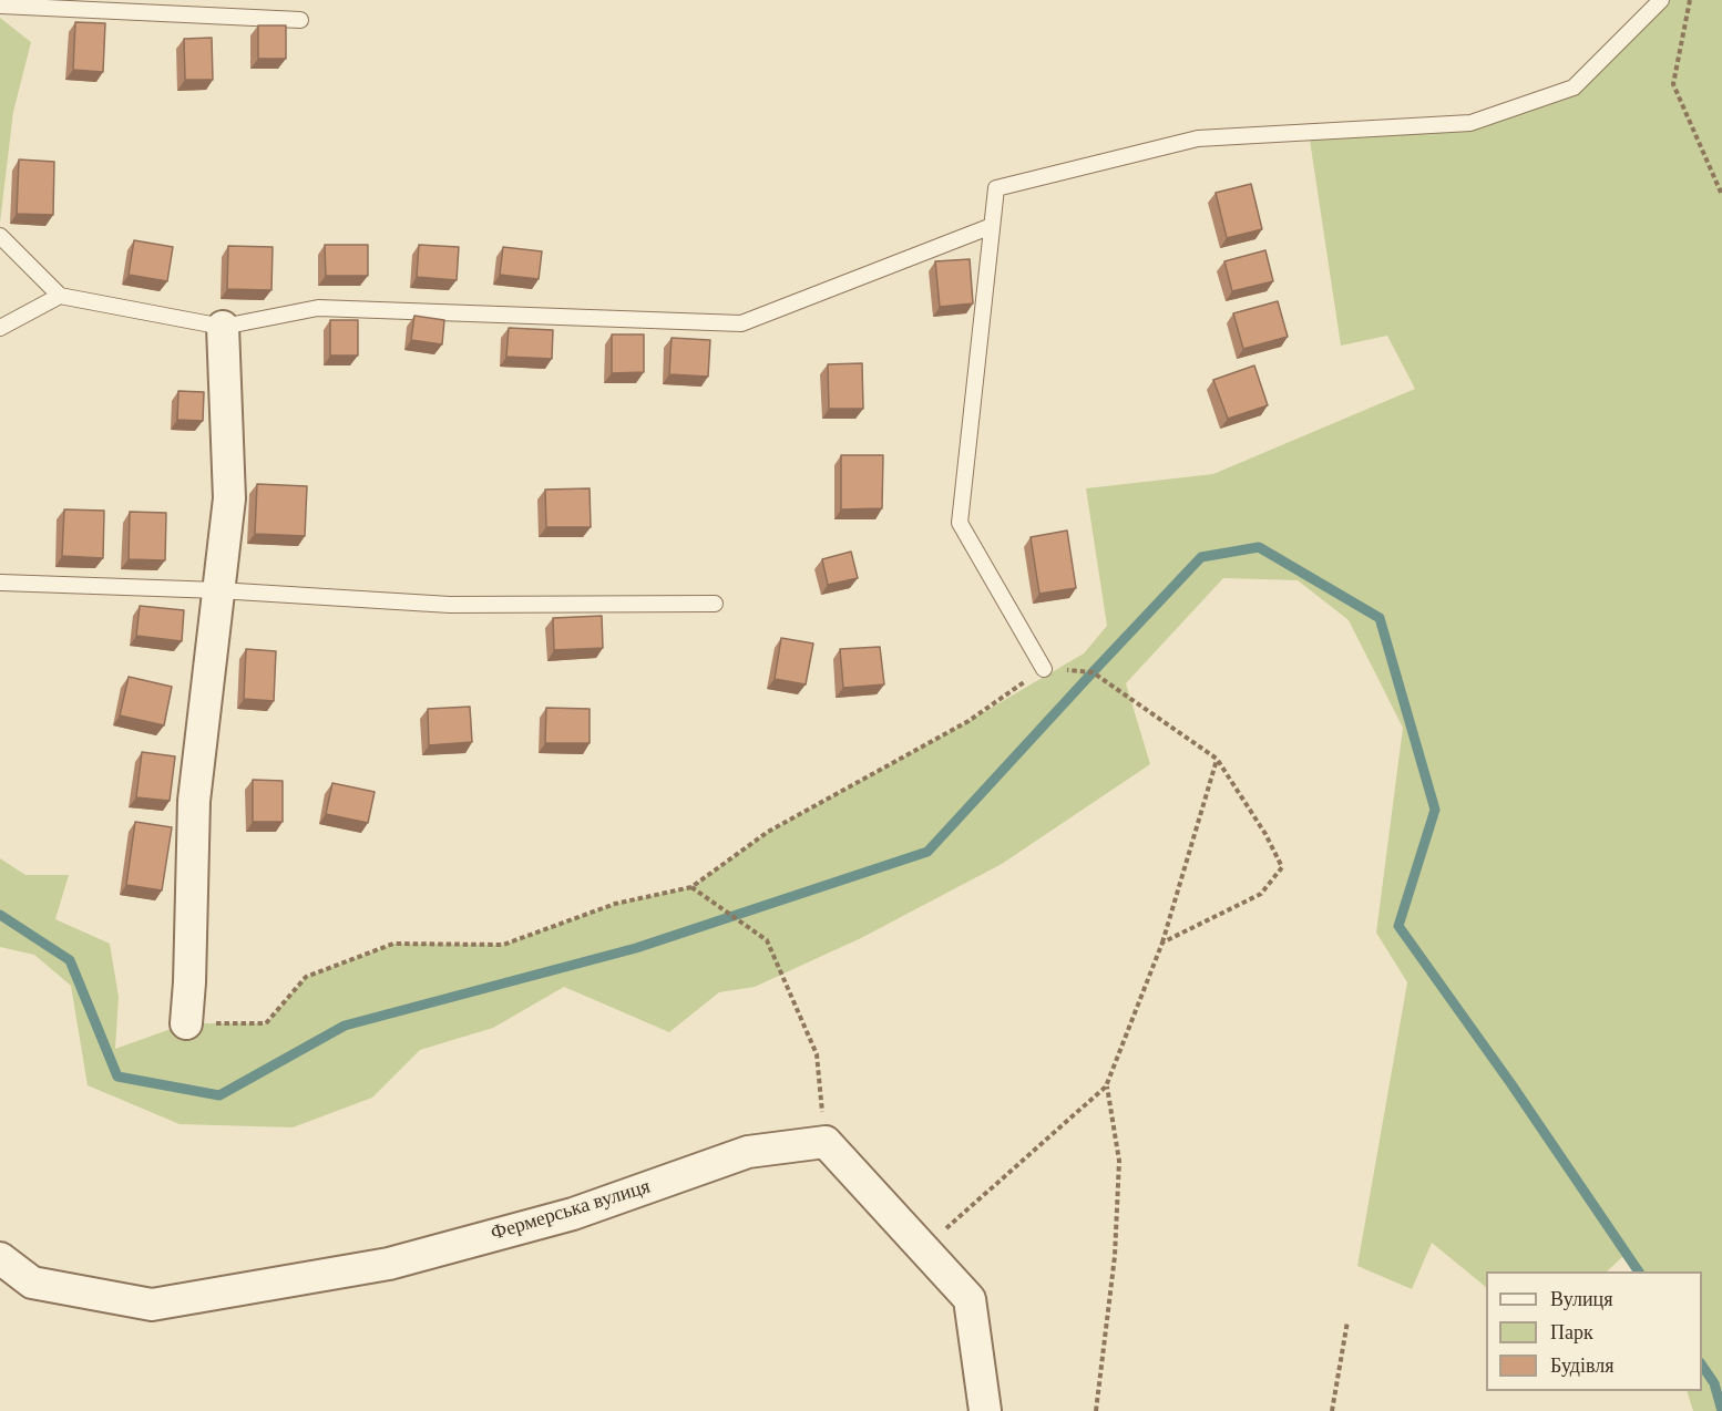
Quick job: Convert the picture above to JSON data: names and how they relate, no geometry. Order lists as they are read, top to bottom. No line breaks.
{"streets":{"street":["Фермерська вулиця"]},"legend":["Вулиця","Парк","Будівля"]}
